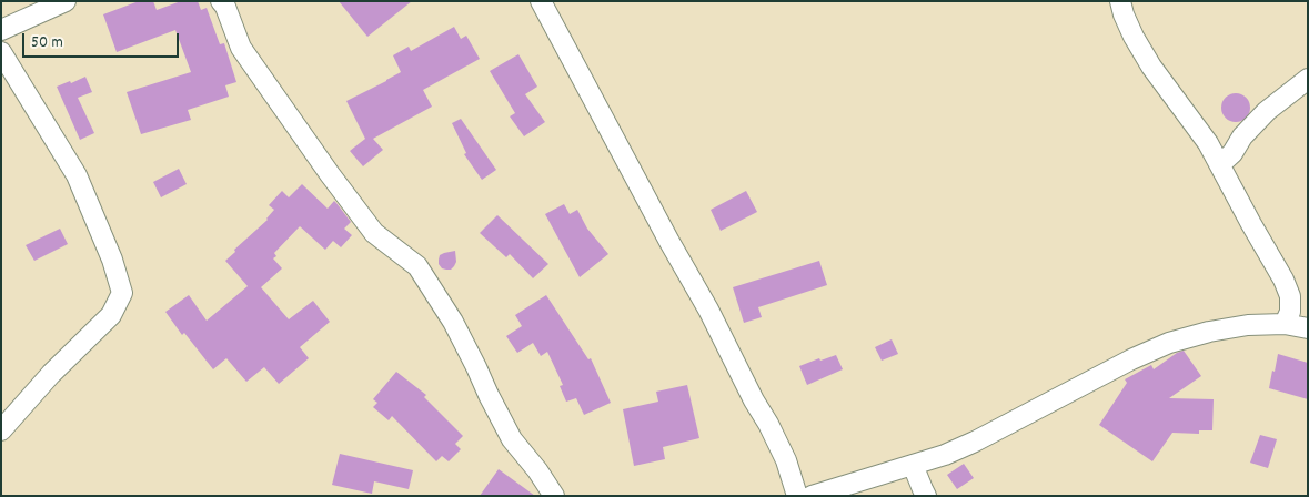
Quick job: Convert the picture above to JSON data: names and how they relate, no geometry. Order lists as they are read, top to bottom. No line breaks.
{"scale_bar":"50 m"}
